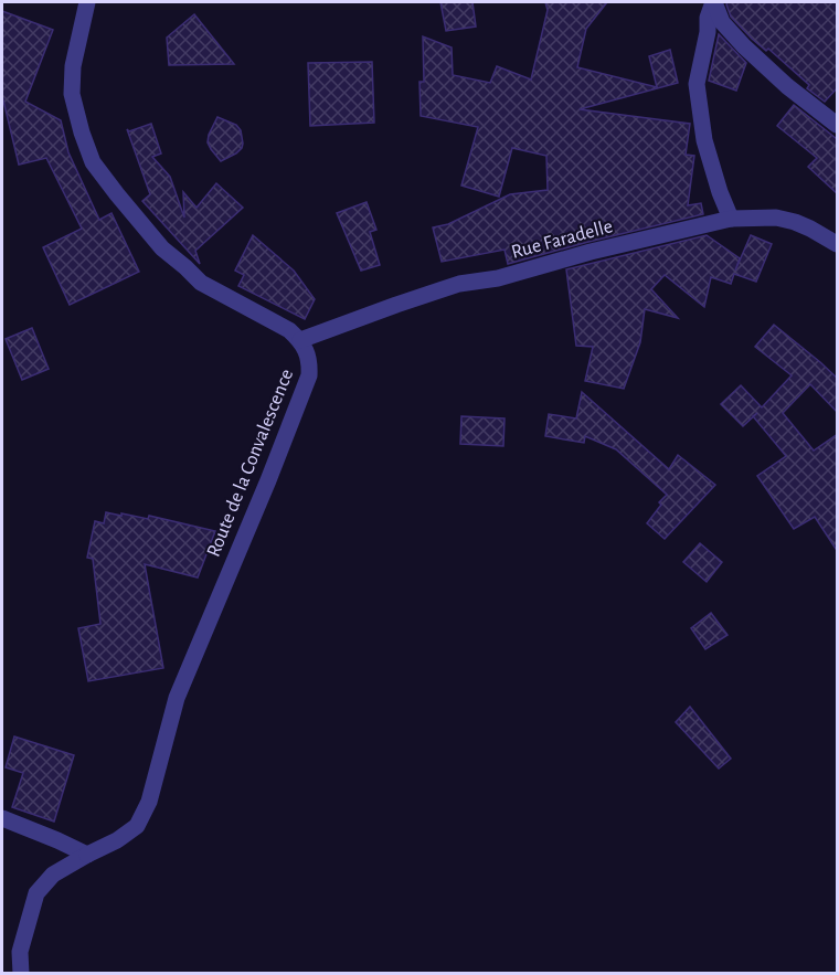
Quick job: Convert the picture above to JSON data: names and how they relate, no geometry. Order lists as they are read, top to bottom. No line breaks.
{"streets":{"street":["Rue Faradelle","Route de la Convalescence"]},"crossings":[["Rue Faradelle","Route de la Convalescence"]]}
